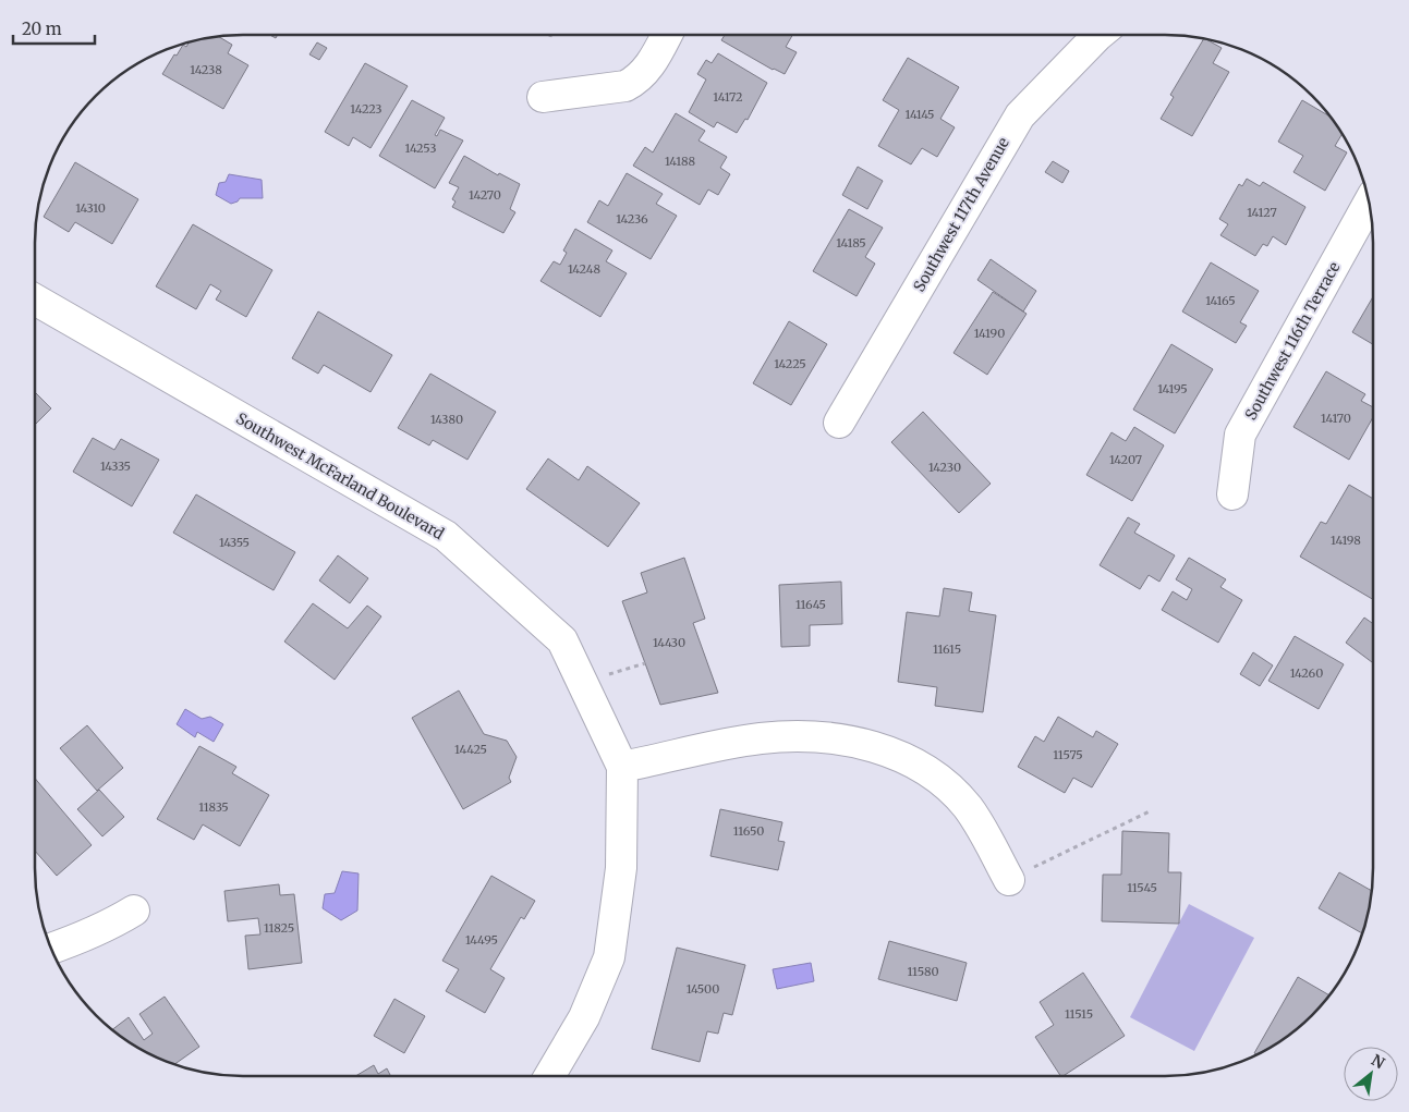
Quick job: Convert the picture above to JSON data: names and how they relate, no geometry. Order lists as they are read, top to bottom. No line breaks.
{"streets":{"street":["Southwest 117th Avenue","Southwest 116th Terrace","Southwest McFarland Boulevard"]},"house_numbers":["14238","14172","14223","14145","14253","14188","14270","14310","14127","14236","14185","14248","14165","14190","14225","14195","14170","14380","14207","14335","14230","14198","14355","11645","14430","11615","14260","14425","11575","11835","11650","11545","11825","14495","11580","14500","11515"],"scale_bar":"20 m","north":"top right"}
